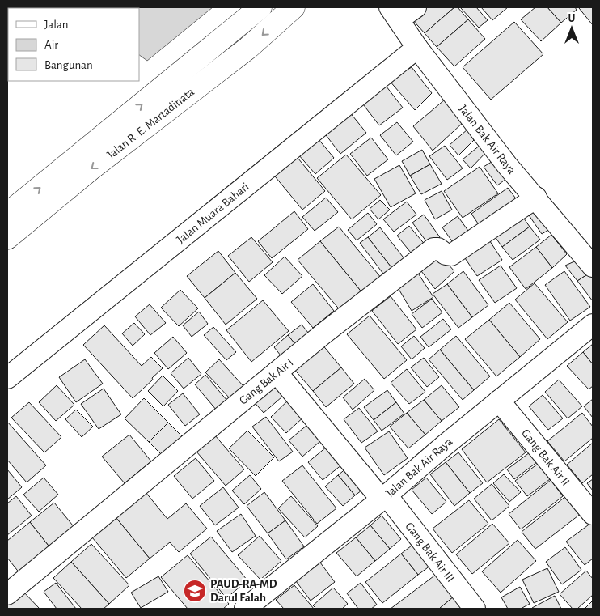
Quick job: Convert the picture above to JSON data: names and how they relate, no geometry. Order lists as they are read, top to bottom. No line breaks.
{"streets":{"highway":["Jalan R. E. Martadinata"],"street":["Jalan Bak Air Raya","Jalan Muara Bahari","Gang Bak Air I","Gang Bak Air II","Gang Bak Air III"]},"crossings":[["Jalan Bak Air Raya","Jalan Muara Bahari"],["Jalan Bak Air Raya","Gang Bak Air I"],["Jalan Bak Air Raya","Gang Bak Air II"],["Jalan Bak Air Raya","Gang Bak Air III"],["Gang Bak Air I","Gang Bak Air III"]],"places":{"school or university":["PAUD-RA-MD Darul Falah"]},"legend":["Jalan","Air","Bangunan"],"north":"top"}
